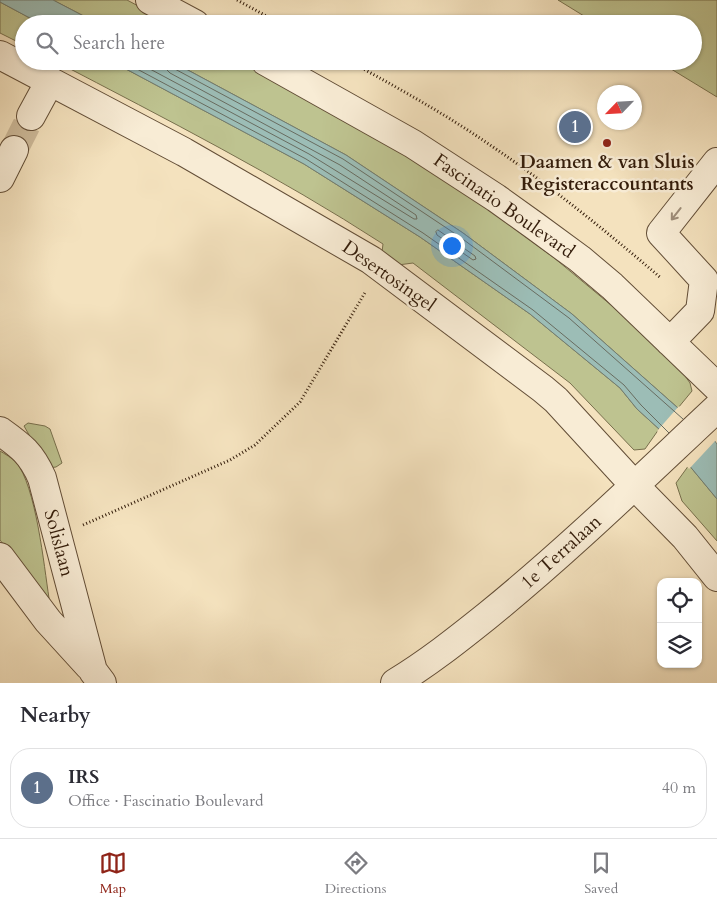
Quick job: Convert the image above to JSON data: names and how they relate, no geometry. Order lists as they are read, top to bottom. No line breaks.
{"streets":{"street":["Fascinatio Boulevard","Desertosingel","Solislaan","1e Terralaan"]},"crossings":[["Desertosingel","1e Terralaan"]],"places":["Daamen & van Sluis Registeraccountants"],"north":"bottom left","page":{"search":"Search here","pins":"1","heading":"Nearby","list":[{"mark":"1","name":"IRS","note":"Office · Fascinatio Boulevard","value":"40 m"}],"nav":["Map","Directions","Saved"]}}
